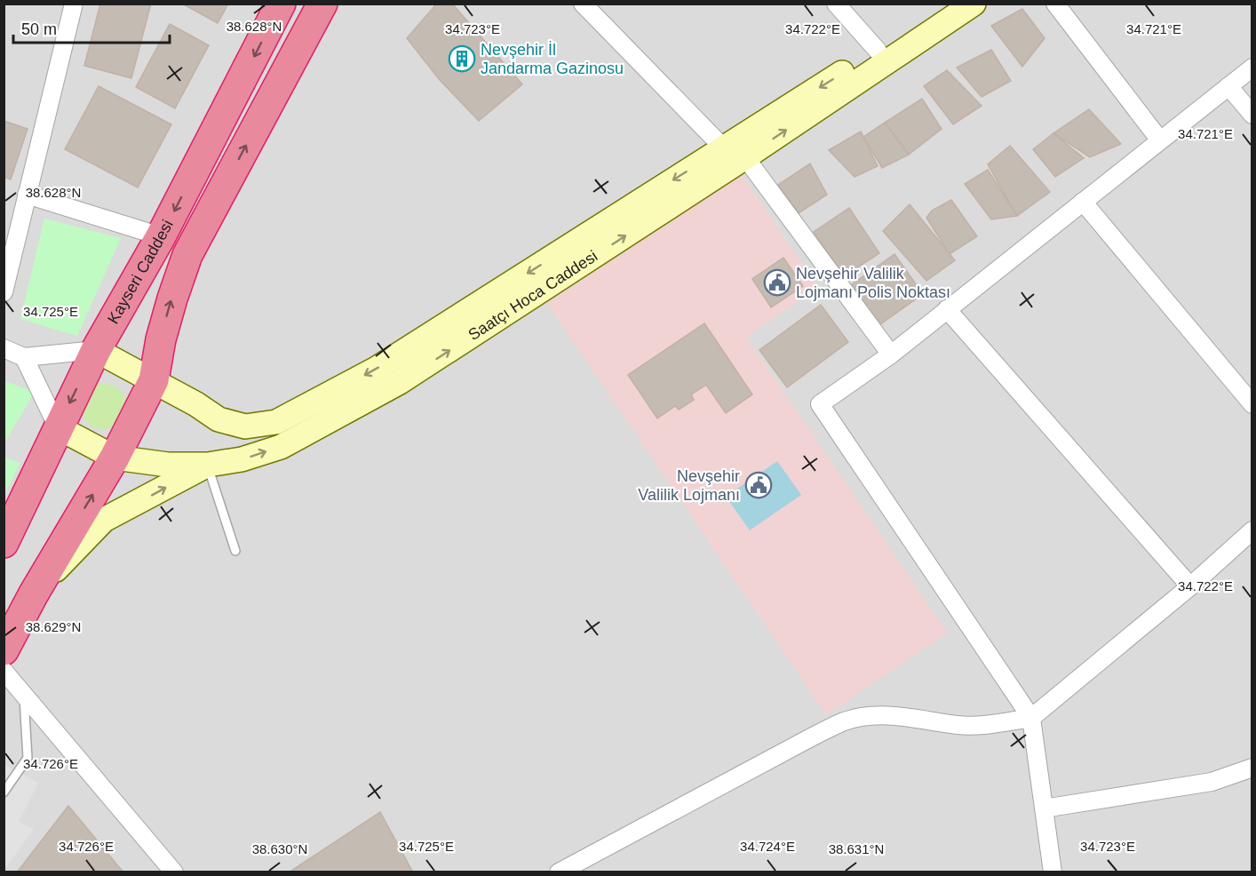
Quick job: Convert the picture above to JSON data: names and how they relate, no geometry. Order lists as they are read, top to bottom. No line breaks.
{"streets":{"highway":["Kayseri Caddesi"],"street":["Saatçı Hoca Caddesi"]},"crossings":[["Kayseri Caddesi","Saatçı Hoca Caddesi"]],"places":{"building":["Nevşehir İl Jandarma Gazinosu"],"public building":["Nevşehir Valilik Lojmanı Polis Noktası","Nevşehir Valilik Lojmanı"]},"scale_bar":"50 m","coordinates":["38.628°N","34.723°E","34.722°E","34.721°E","34.725°E","38.629°N","34.726°E","34.724°E","38.630°N","38.631°N"]}
